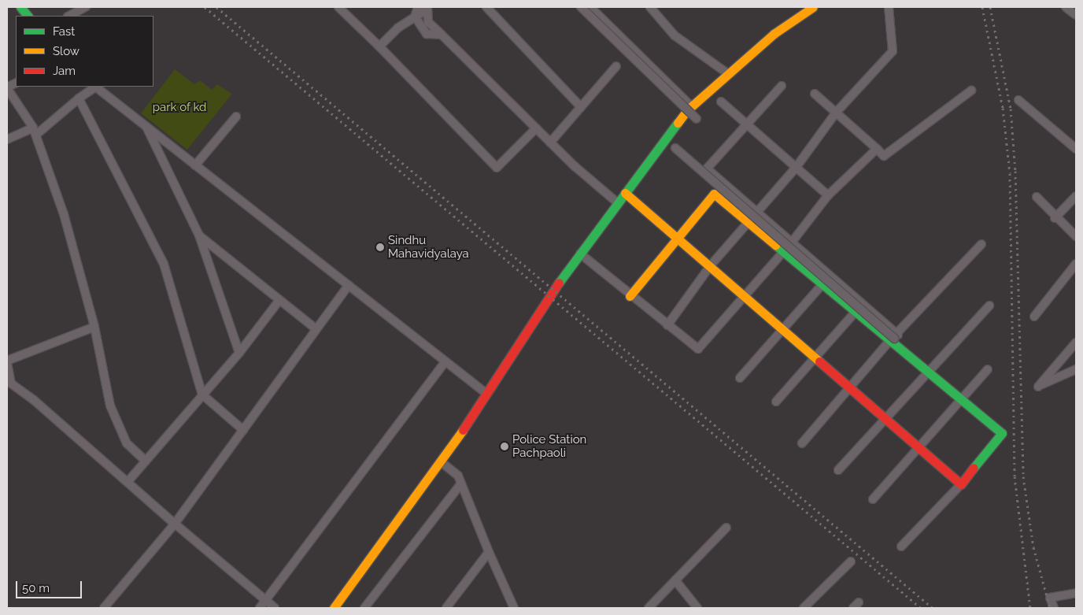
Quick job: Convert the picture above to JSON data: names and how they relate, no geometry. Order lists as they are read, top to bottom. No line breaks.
{"parks":["park of kd"],"places":["Sindhu Mahavidyalaya","Police Station Pachpaoli"],"legend":["Fast","Slow","Jam"],"scale_bar":"50 m"}
